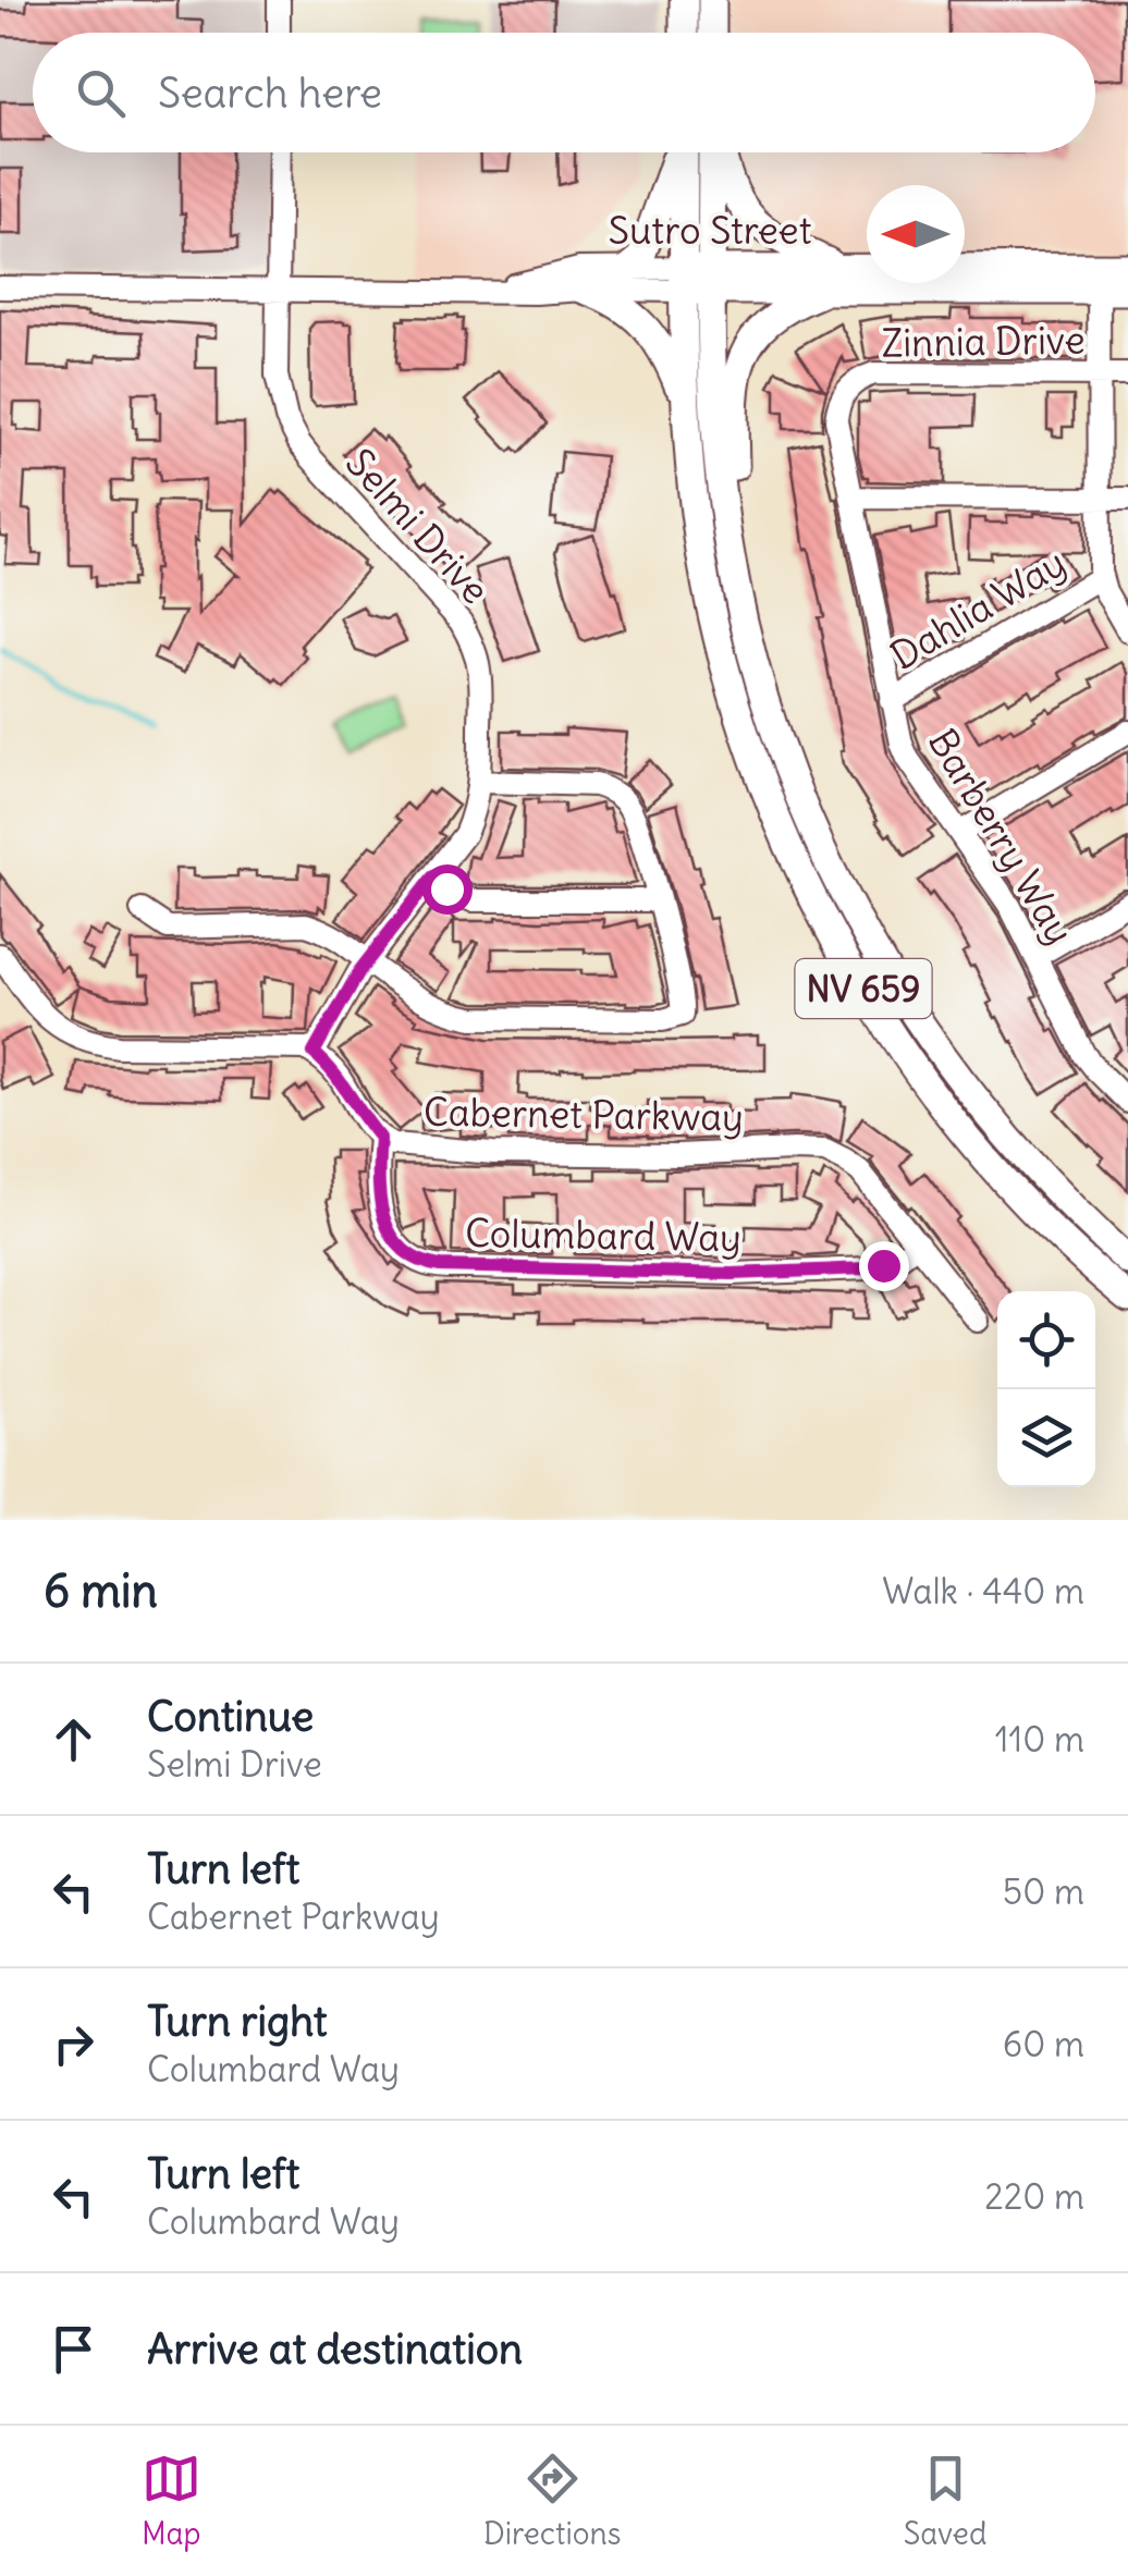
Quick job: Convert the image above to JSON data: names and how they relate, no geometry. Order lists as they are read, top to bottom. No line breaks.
{"streets":{"main road":["Sutro Street","NV 659"],"street":["Zinnia Drive","Selmi Drive","Dahlia Way","Barberry Way","Cabernet Parkway","Columbard Way"]},"crossings":[["Sutro Street","Selmi Drive"],["Sutro Street","NV 659"],["Zinnia Drive","Barberry Way"],["Selmi Drive","Cabernet Parkway"],["Dahlia Way","Barberry Way"],["Cabernet Parkway","Columbard Way"]],"north":"left","page":{"search":"Search here","heading":["6 min","Walk · 440 m"],"list":[["Continue","Selmi Drive","110 m"],["Turn left","Cabernet Parkway","50 m"],["Turn right","Columbard Way","60 m"],["Turn left","Columbard Way","220 m"],"Arrive at destination"],"nav":["Map","Directions","Saved"]}}
